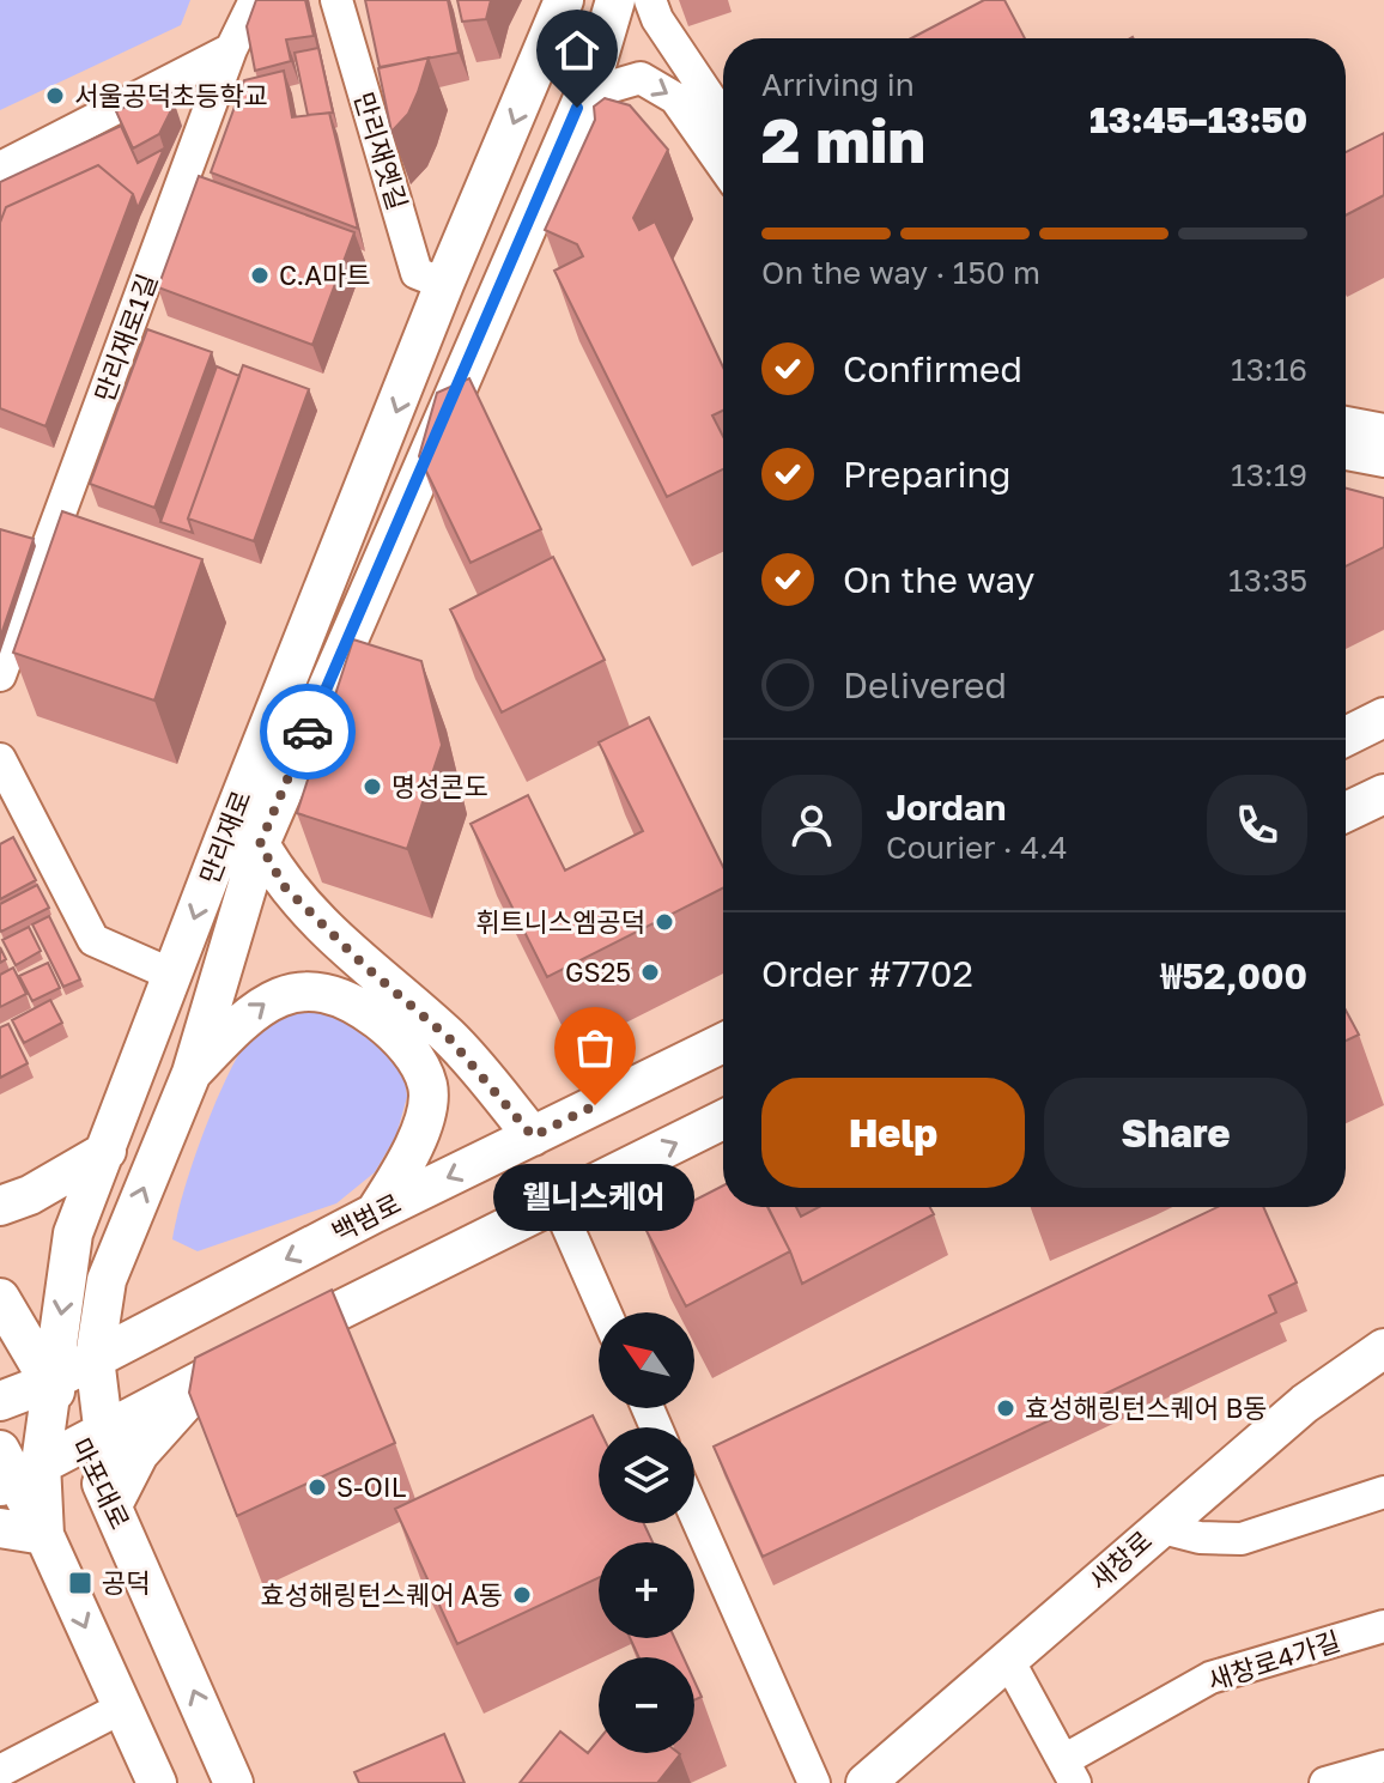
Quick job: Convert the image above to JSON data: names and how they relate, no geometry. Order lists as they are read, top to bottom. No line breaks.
{"streets":{"main road":["만리재로","백범로","마포대로","새창로"],"street":["만리재옛길","만리재로1길","새창로4가길"]},"crossings":[["만리재옛길","만리재로"],["만리재로","백범로"],["만리재로","마포대로"],["백범로","마포대로"]],"places":{"other":["서울공덕초등학교","C.A마트","명성콘도","휘트니스엠공덕","GS25","웰니스케어","효성해링턴스퀘어 B동","S-OIL","효성해링턴스퀘어 A동"],"transit":["공덕"]},"north":"top left","page":{"heading":["2 min","Arriving in","13:45–13:50"],"panel":["Jordan","Courier · 4.4","Order #7702","₩52,000"],"bar":"On the way · 150 m","list":[["Confirmed","13:16"],["Preparing","13:19"],["On the way","13:35"],"Delivered"],"buttons":["Help","Share"],"bubble":"웰니스케어","map_buttons":["+","−"]}}
